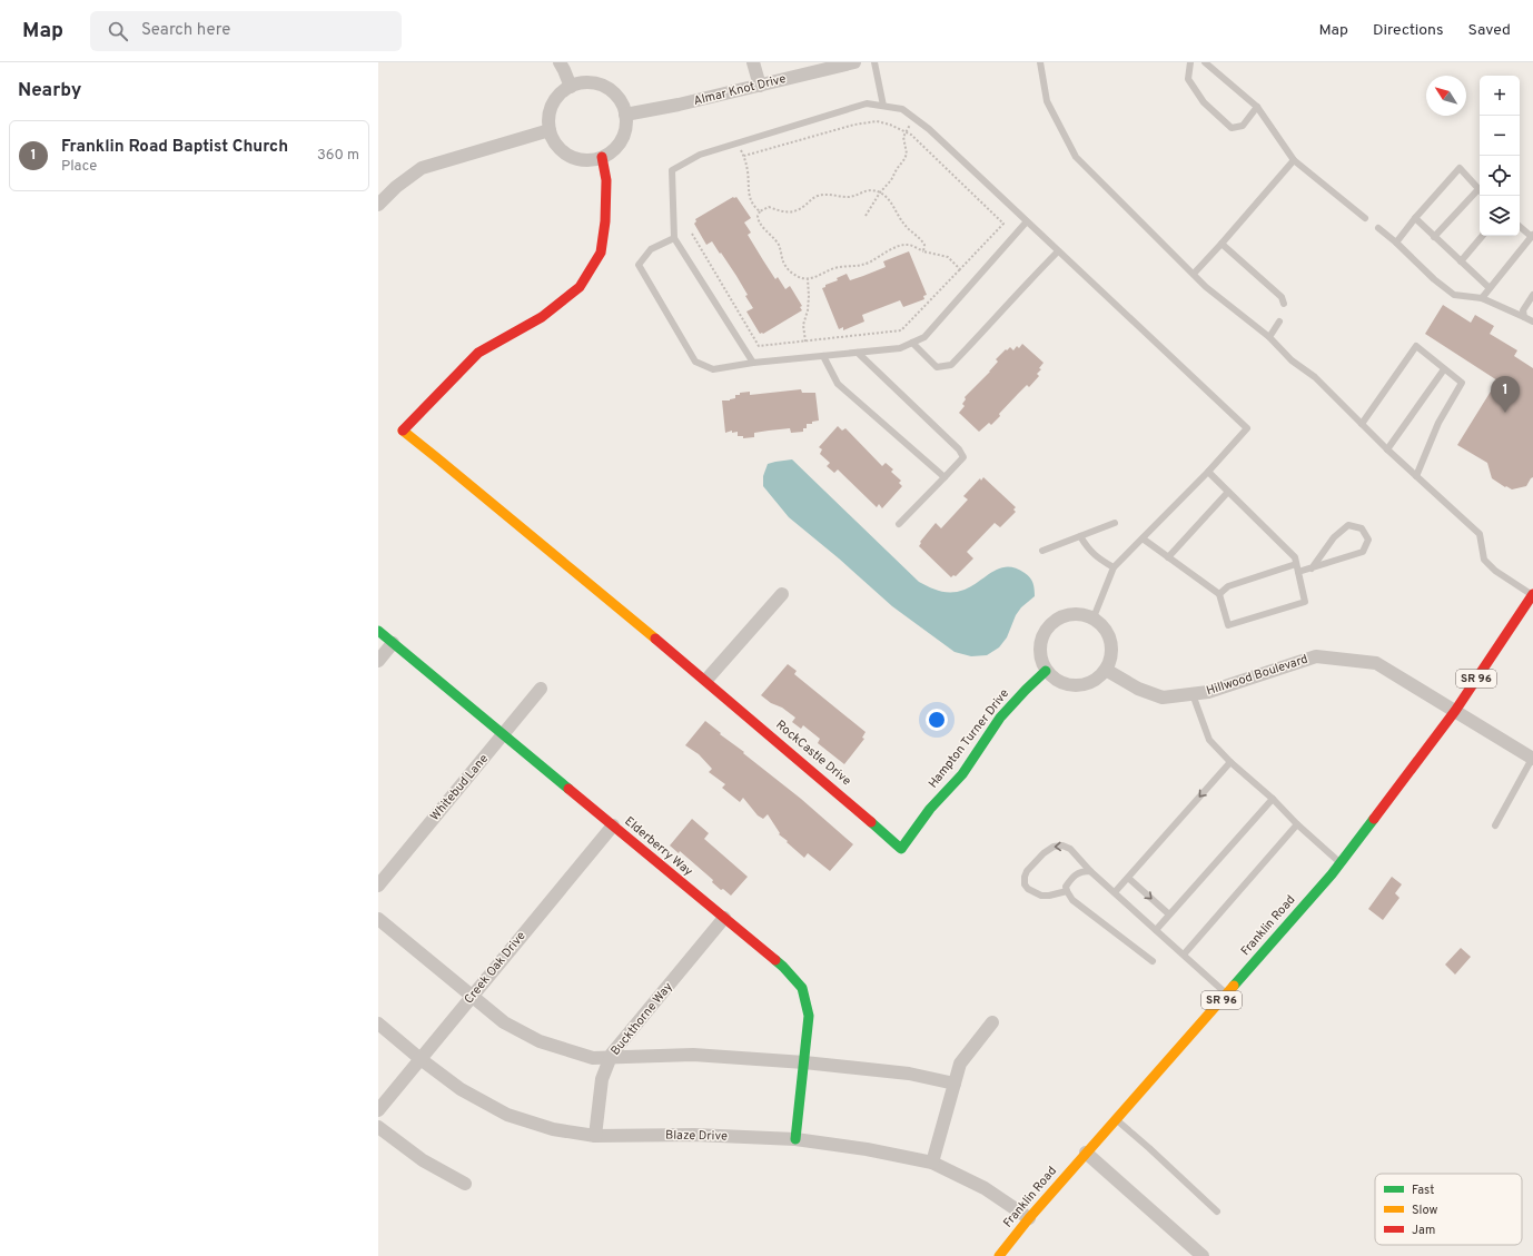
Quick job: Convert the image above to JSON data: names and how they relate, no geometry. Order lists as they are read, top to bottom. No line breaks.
{"streets":{"street":["Almar Knot Drive","Hillwood Boulevard","SR 96","Hampton Turner Drive","RockCastle Drive","Whitebud Lane","Elderberry Way","Franklin Road","Creek Oak Drive","Buckthorne Way","Blaze Drive"]},"crossings":[["Almar Knot Drive","RockCastle Drive"],["Hillwood Boulevard","Hampton Turner Drive"],["Hillwood Boulevard","Franklin Road"],["Hampton Turner Drive","RockCastle Drive"],["Whitebud Lane","Elderberry Way"],["Elderberry Way","Creek Oak Drive"],["Elderberry Way","Buckthorne Way"],["Elderberry Way","Blaze Drive"],["Franklin Road","Blaze Drive"],["Creek Oak Drive","Blaze Drive"],["Buckthorne Way","Blaze Drive"]],"legend":["Fast","Slow","Jam"],"north":"top left","page":{"header":"Map","search":"Search here","nav":["Map","Directions","Saved"],"heading":"Nearby","map_buttons":["+","−"],"list":[{"mark":"1","name":"Franklin Road Baptist Church","note":"Place","value":"360 m"}],"pins":"1"}}
